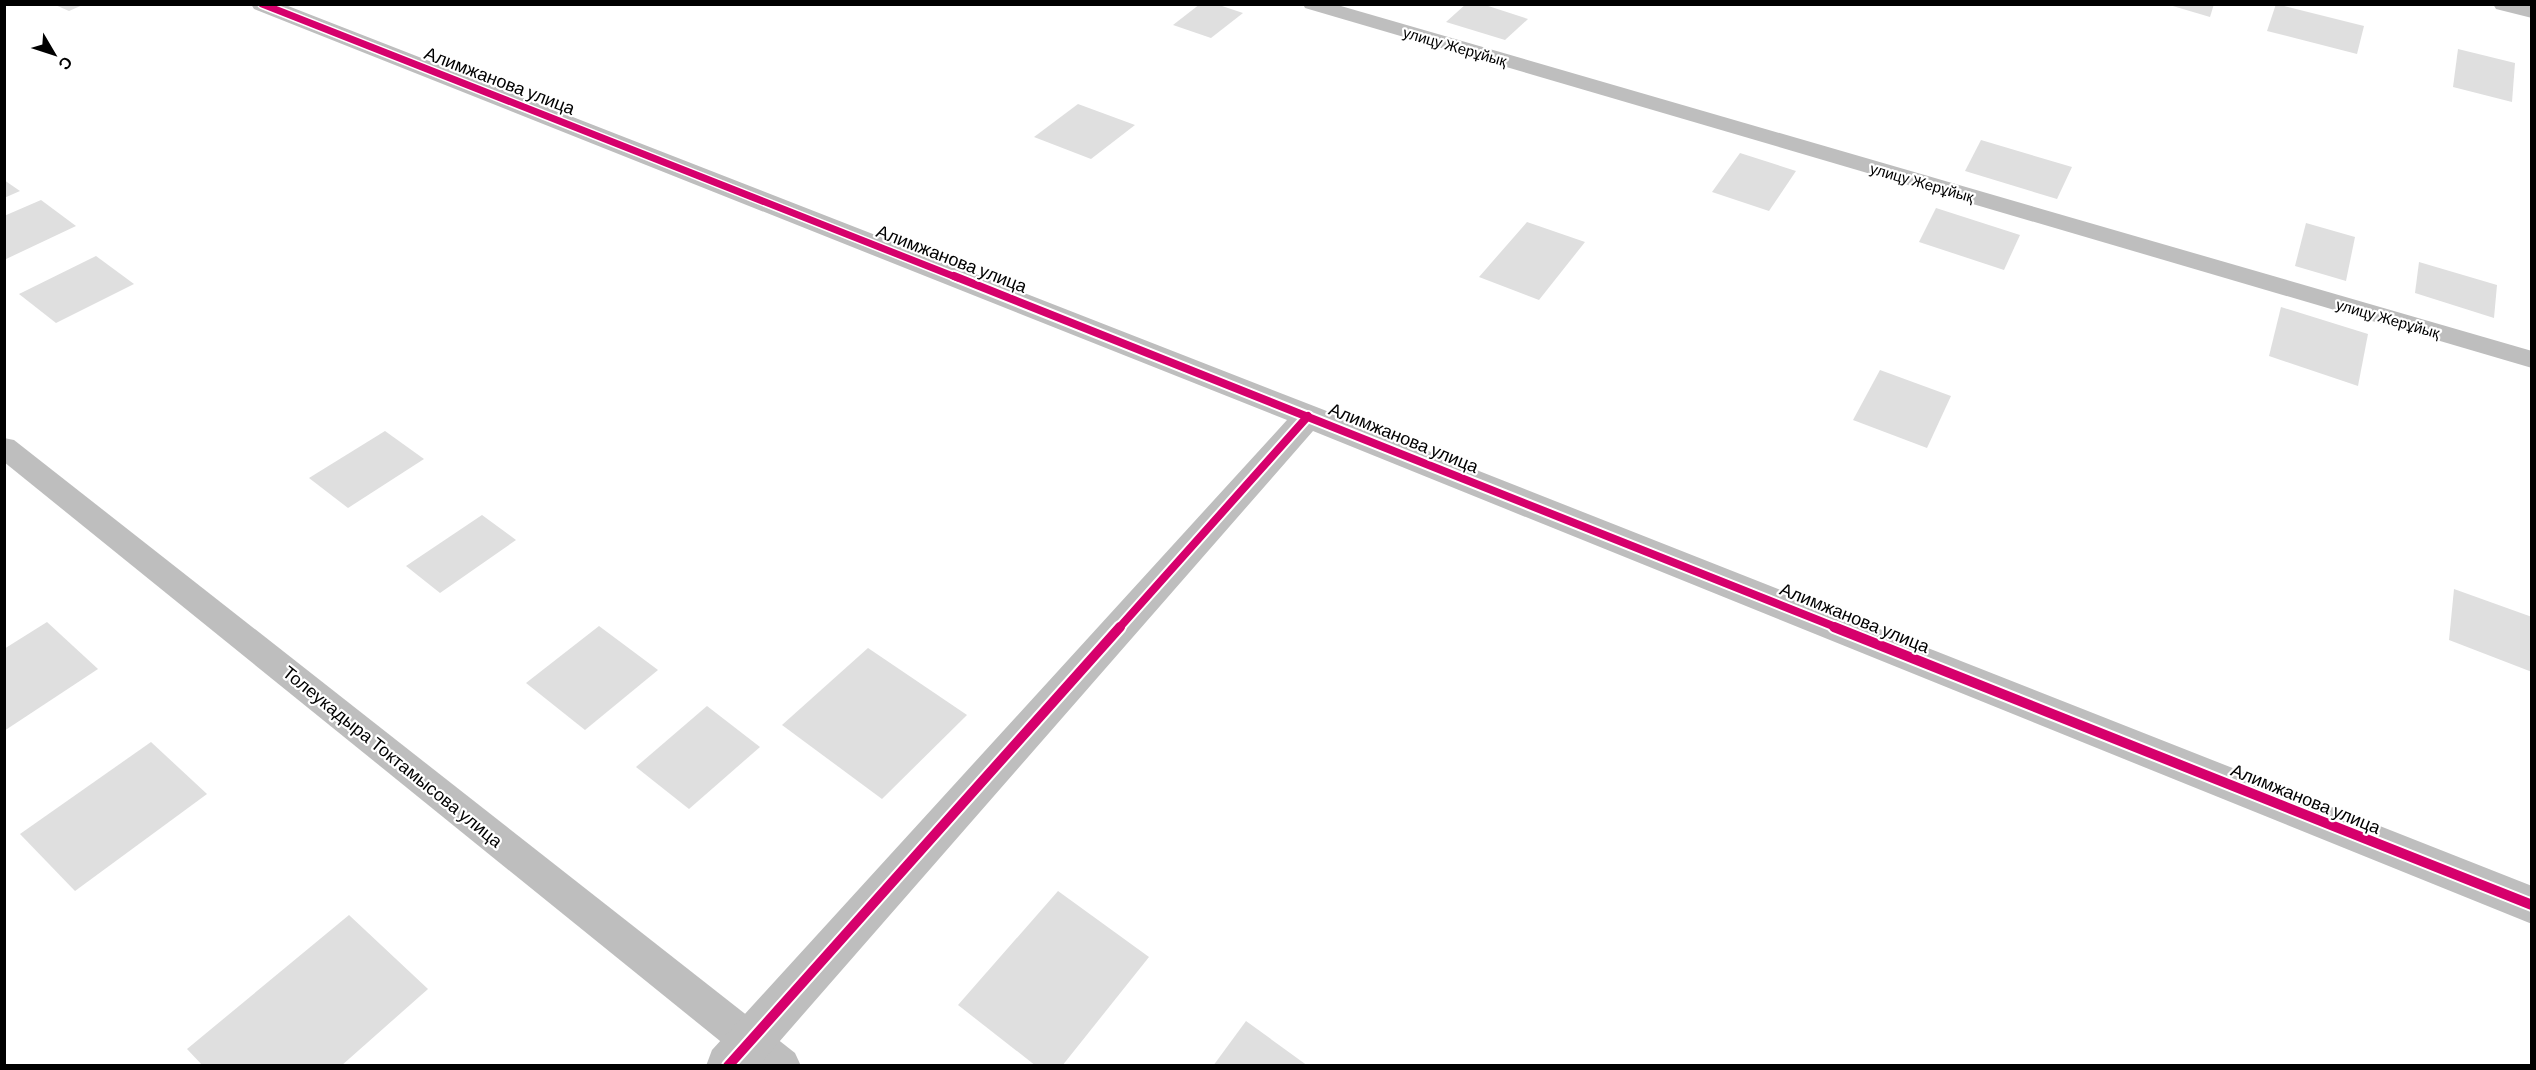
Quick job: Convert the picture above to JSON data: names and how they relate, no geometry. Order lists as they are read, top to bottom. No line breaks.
{"streets":{"street":["Алимжанова улица"],"lane":["улицу Жерұйық","Толеукадыра Токтамысова улица"]},"north":"bottom right"}
